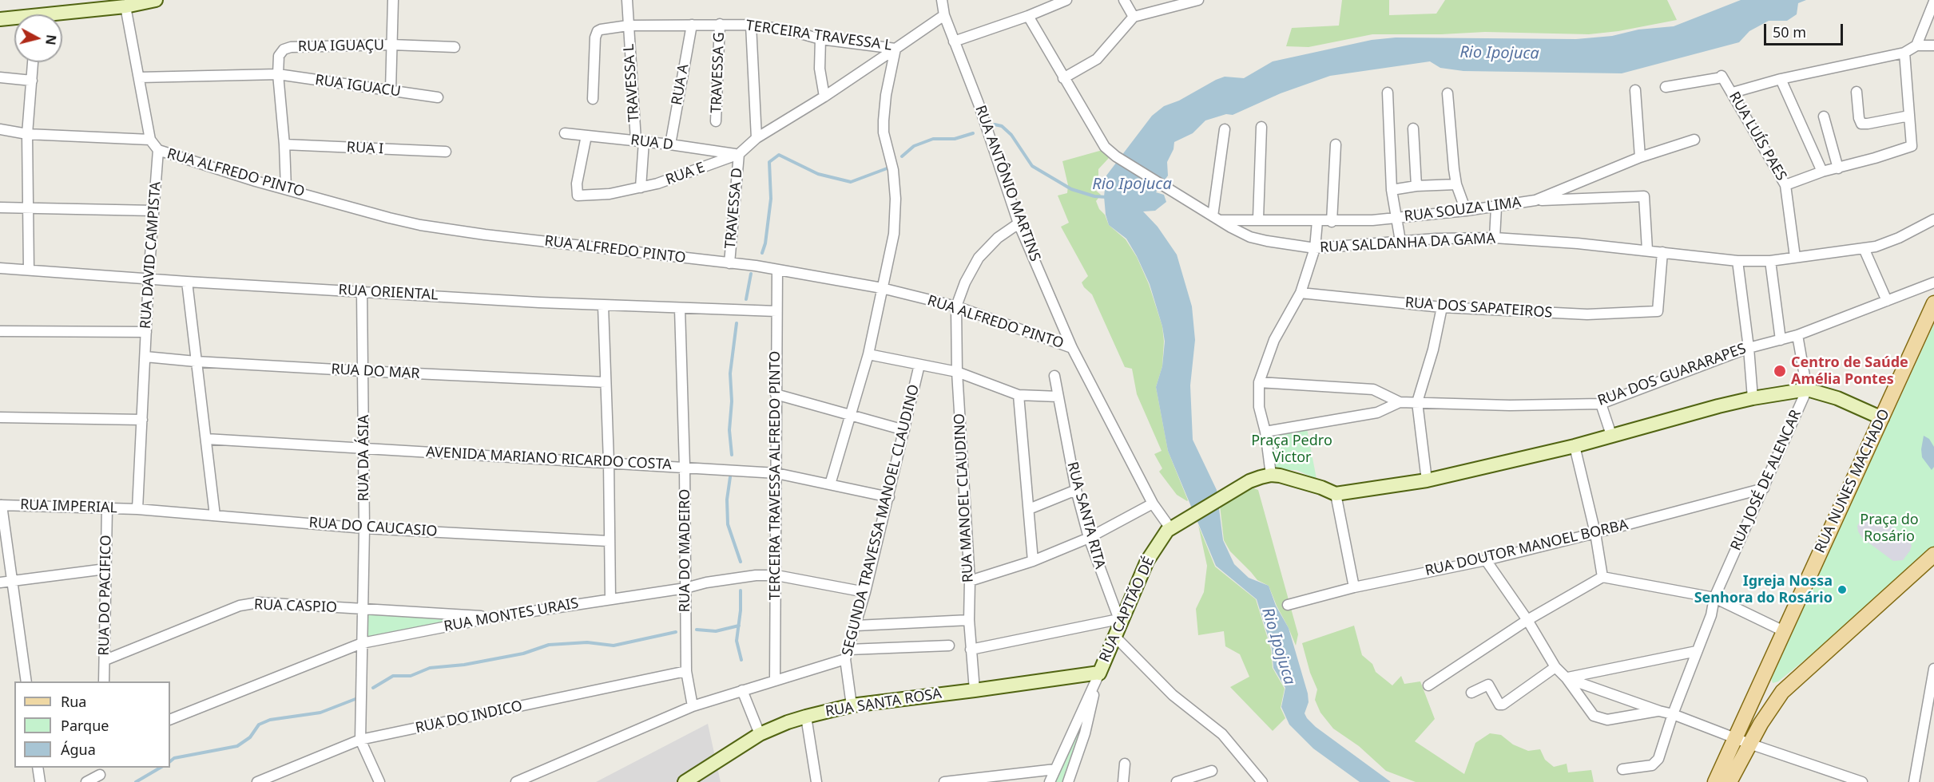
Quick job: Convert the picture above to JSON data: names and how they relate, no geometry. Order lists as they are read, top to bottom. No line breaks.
{"streets":{"main road":["RUA NUNES MACHADO"],"street":["TERCEIRA TRAVESSA L","RUA IGUAÇU","TRAVESSA G","TRAVESSA L","RUA A","RUA IGUACU","RUA LUÍS PAES","RUA D","RUA I","RUA ALFREDO PINTO","RUA E","RUA ANTÔNIO MARTINS","TRAVESSA D","RUA SOUZA LIMA","RUA SALDANHA DA GAMA","RUA DAVID CAMPISTA","RUA ORIENTAL","RUA DOS SAPATEIROS","RUA DO MAR","RUA DOS GUARARAPES","RUA DA ÁSIA","AVENIDA MARIANO RICARDO COSTA","TERCEIRA TRAVESSA ALFREDO PINTO","RUA JOSÉ DE ALENCAR","RUA MANOEL CLAUDINO","RUA IMPERIAL","RUA SANTA RITA","SEGUNDA TRAVESSA MANOEL CLAUDINO","RUA DO CAUCASIO","RUA DOUTOR MANOEL BORBA","RUA DO MADEIRO","RUA DO PACIFICO","RUA CASPIO","RUA CAPITÃO DÉ","RUA MONTES URAIS","RUA SANTA ROSA","RUA DO INDICO"]},"crossings":[["TERCEIRA TRAVESSA L","TRAVESSA G"],["TERCEIRA TRAVESSA L","TRAVESSA L"],["TERCEIRA TRAVESSA L","RUA A"],["TERCEIRA TRAVESSA L","RUA E"],["TERCEIRA TRAVESSA L","RUA ANTÔNIO MARTINS"],["RUA IGUAÇU","RUA IGUACU"],["RUA IGUAÇU","RUA I"],["RUA IGUAÇU","RUA ALFREDO PINTO"],["TRAVESSA L","RUA D"],["TRAVESSA L","RUA E"],["RUA A","RUA D"],["RUA LUÍS PAES","RUA SALDANHA DA GAMA"],["RUA D","RUA E"],["RUA D","TRAVESSA D"],["RUA ALFREDO PINTO","RUA ANTÔNIO MARTINS"],["RUA ALFREDO PINTO","TRAVESSA D"],["RUA ALFREDO PINTO","RUA DAVID CAMPISTA"],["RUA ALFREDO PINTO","TERCEIRA TRAVESSA ALFREDO PINTO"],["RUA ALFREDO PINTO","RUA MANOEL CLAUDINO"],["RUA E","TRAVESSA D"],["RUA ANTÔNIO MARTINS","RUA CAPITÃO DÉ"],["RUA SOUZA LIMA","RUA SALDANHA DA GAMA"],["RUA SALDANHA DA GAMA","RUA DOS SAPATEIROS"],["RUA DAVID CAMPISTA","RUA ORIENTAL"],["RUA DAVID CAMPISTA","RUA DO MAR"],["RUA DAVID CAMPISTA","RUA IMPERIAL"],["RUA DAVID CAMPISTA","RUA DO CAUCASIO"],["RUA ORIENTAL","RUA DA ÁSIA"],["RUA ORIENTAL","TERCEIRA TRAVESSA ALFREDO PINTO"],["RUA ORIENTAL","RUA DO MADEIRO"],["RUA DO MAR","RUA DA ÁSIA"],["RUA DA ÁSIA","AVENIDA MARIANO RICARDO COSTA"],["RUA DA ÁSIA","RUA DO CAUCASIO"],["RUA DA ÁSIA","RUA CASPIO"],["RUA DA ÁSIA","RUA MONTES URAIS"],["RUA DA ÁSIA","RUA DO INDICO"],["AVENIDA MARIANO RICARDO COSTA","TERCEIRA TRAVESSA ALFREDO PINTO"],["AVENIDA MARIANO RICARDO COSTA","SEGUNDA TRAVESSA MANOEL CLAUDINO"],["AVENIDA MARIANO RICARDO COSTA","RUA DO MADEIRO"],["TERCEIRA TRAVESSA ALFREDO PINTO","RUA MONTES URAIS"],["RUA JOSÉ DE ALENCAR","RUA DOUTOR MANOEL BORBA"],["RUA MANOEL CLAUDINO","RUA SANTA ROSA"],["RUA IMPERIAL","RUA DO CAUCASIO"],["RUA IMPERIAL","RUA DO PACIFICO"],["RUA SANTA RITA","RUA CAPITÃO DÉ"],["SEGUNDA TRAVESSA MANOEL CLAUDINO","RUA MONTES URAIS"],["SEGUNDA TRAVESSA MANOEL CLAUDINO","RUA SANTA ROSA"],["RUA DO MADEIRO","RUA MONTES URAIS"],["RUA DO MADEIRO","RUA DO INDICO"],["RUA DO PACIFICO","RUA CASPIO"],["RUA CASPIO","RUA MONTES URAIS"],["RUA CAPITÃO DÉ","RUA SANTA ROSA"]],"water":["Rio Ipojuca"],"parks":["Praça Pedro Victor","Praça do Rosário"],"places":["Centro de Saúde Amélia Pontes","Igreja Nossa Senhora do Rosário"],"legend":["Rua","Parque","Água"],"scale_bar":"50 m","north":"right"}
